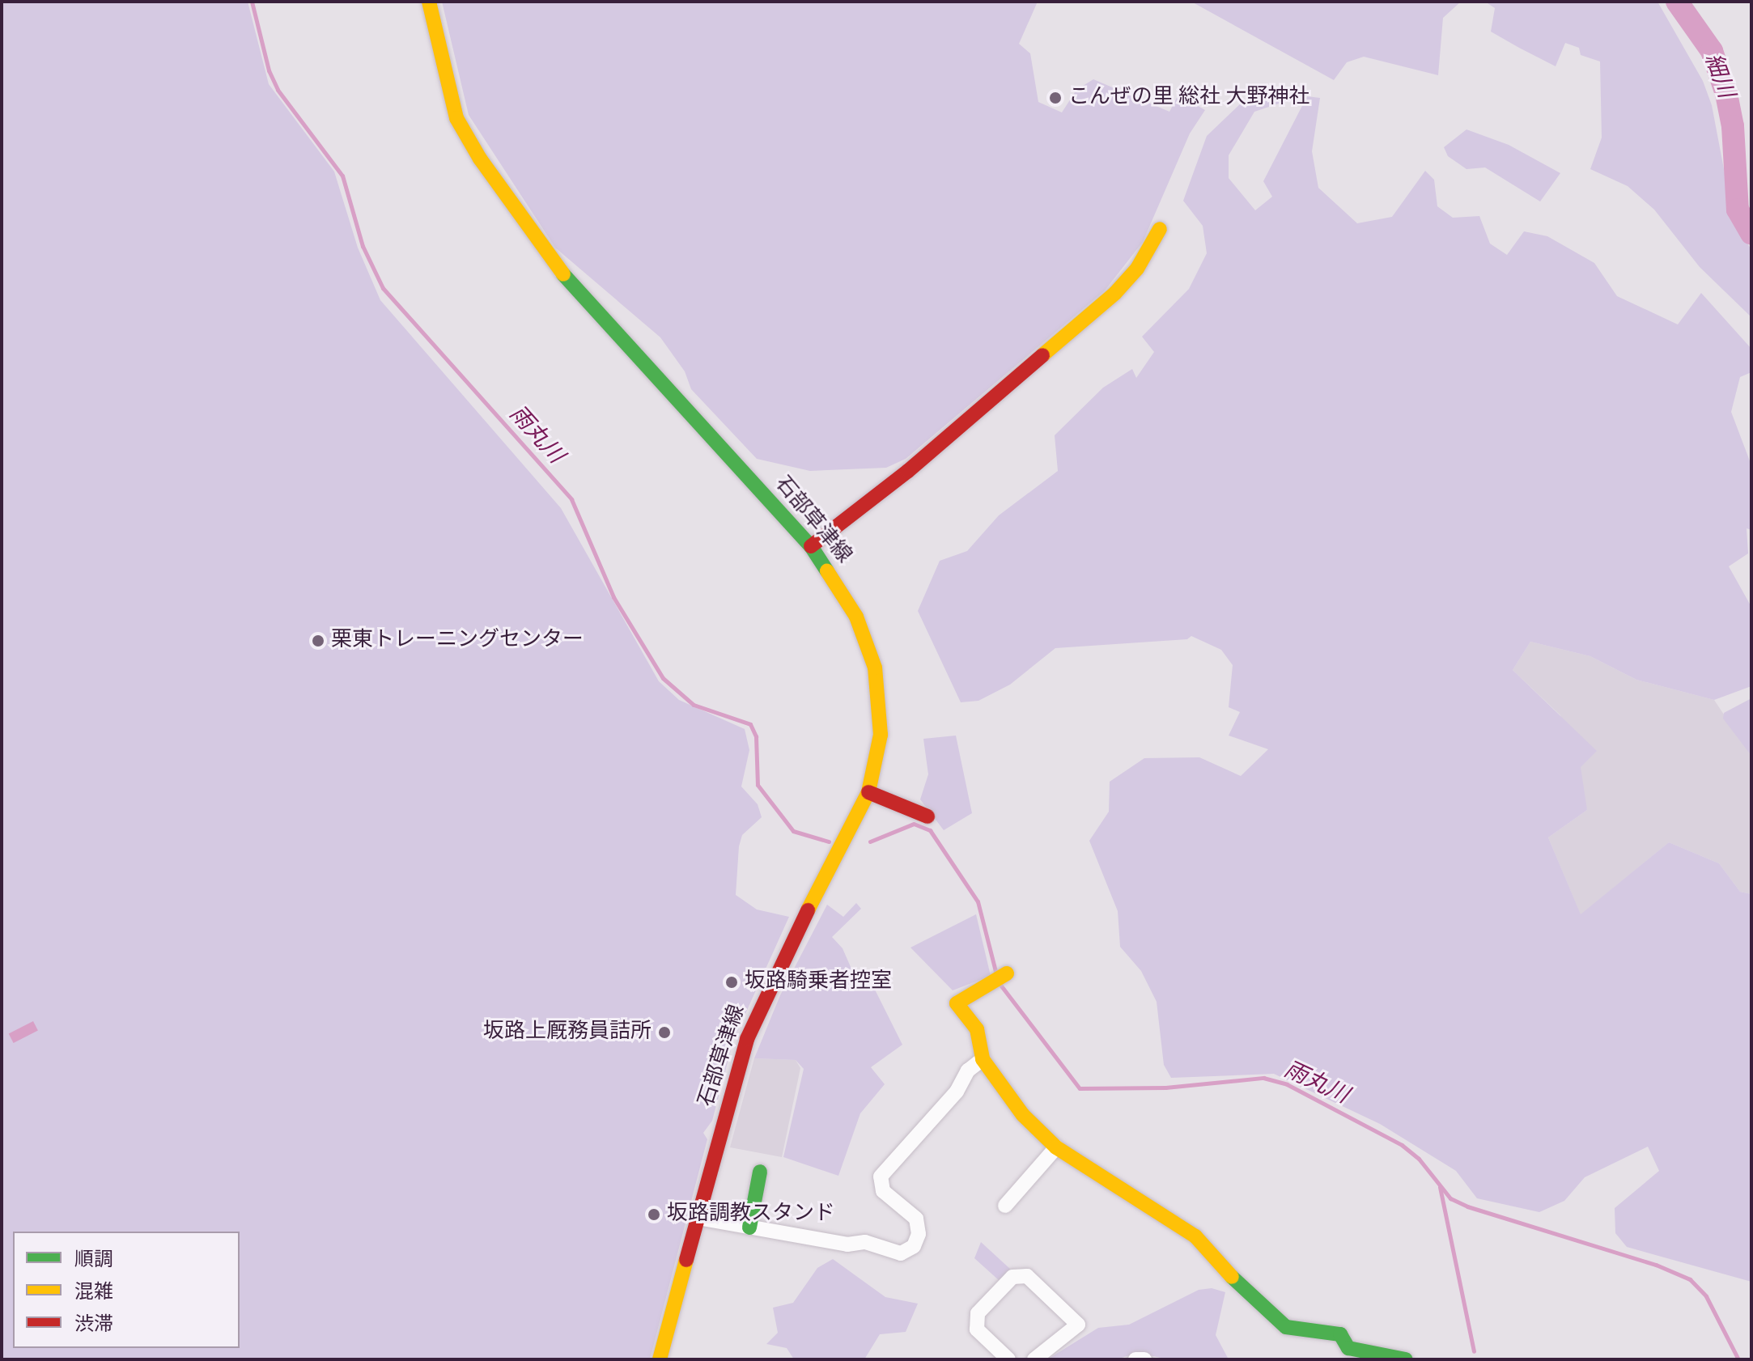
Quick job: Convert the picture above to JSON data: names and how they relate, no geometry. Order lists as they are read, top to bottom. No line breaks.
{"streets":{"main road":["石部草津線"]},"water":["細川","雨丸川"],"places":["こんぜの里 総社 大野神社","栗東トレーニングセンター","坂路騎乗者控室","坂路上厩務員詰所","坂路調教スタンド"],"legend":["順調","混雑","渋滞"]}
